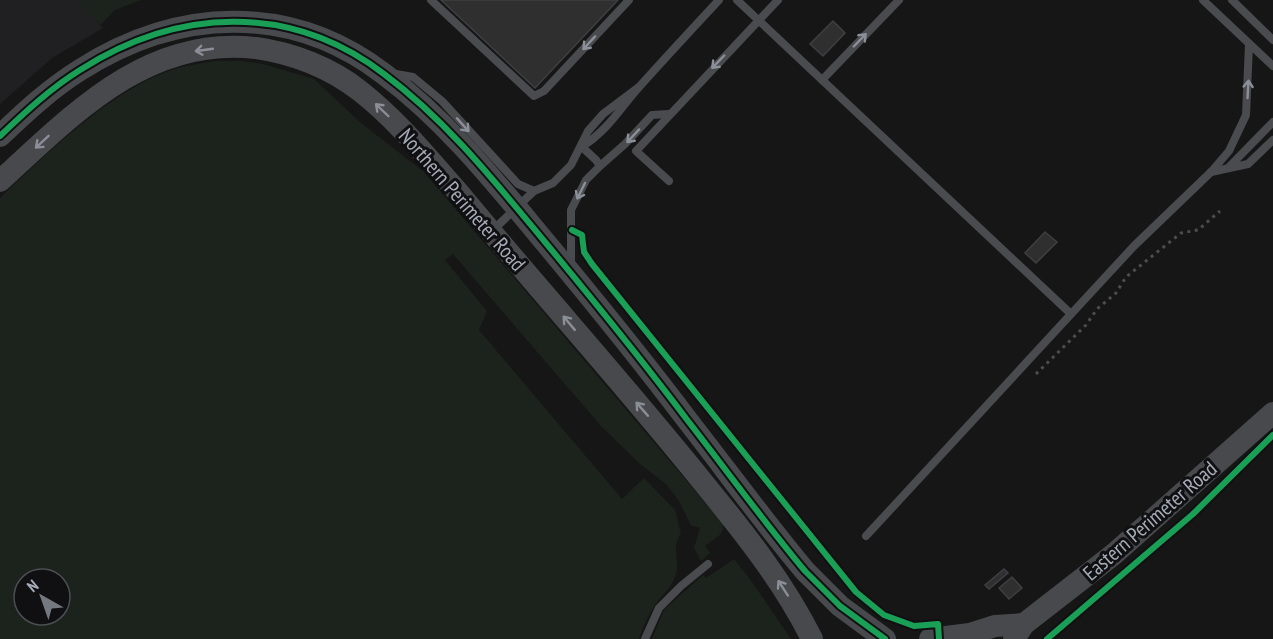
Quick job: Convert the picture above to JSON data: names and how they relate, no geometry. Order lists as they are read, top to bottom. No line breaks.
{"streets":{"street":["Northern Perimeter Road","Eastern Perimeter Road"]},"north":"top left"}
